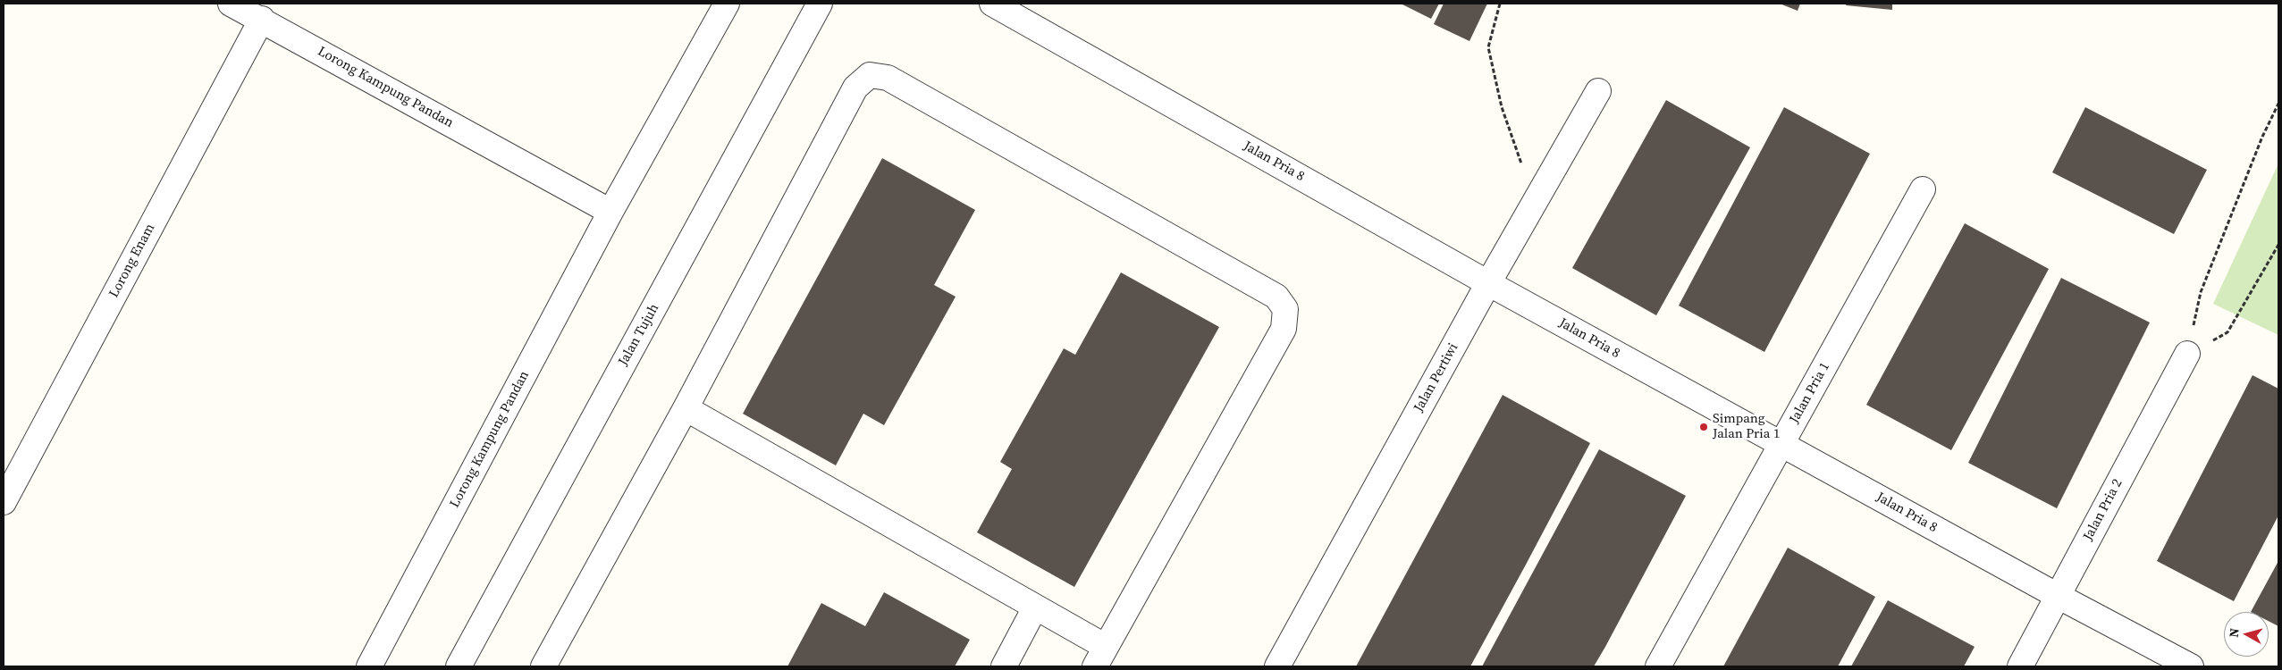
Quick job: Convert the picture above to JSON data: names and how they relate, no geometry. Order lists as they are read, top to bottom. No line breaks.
{"streets":{"street":["Lorong Kampung Pandan","Jalan Pria 8","Lorong Enam","Jalan Tujuh","Jalan Pertiwi","Jalan Pria 1","Jalan Pria 2"]},"crossings":[["Lorong Kampung Pandan","Lorong Enam"],["Jalan Pria 8","Jalan Pertiwi"],["Jalan Pria 8","Jalan Pria 1"],["Jalan Pria 8","Jalan Pria 2"]],"places":["Simpang Jalan Pria 1"],"north":"left"}
